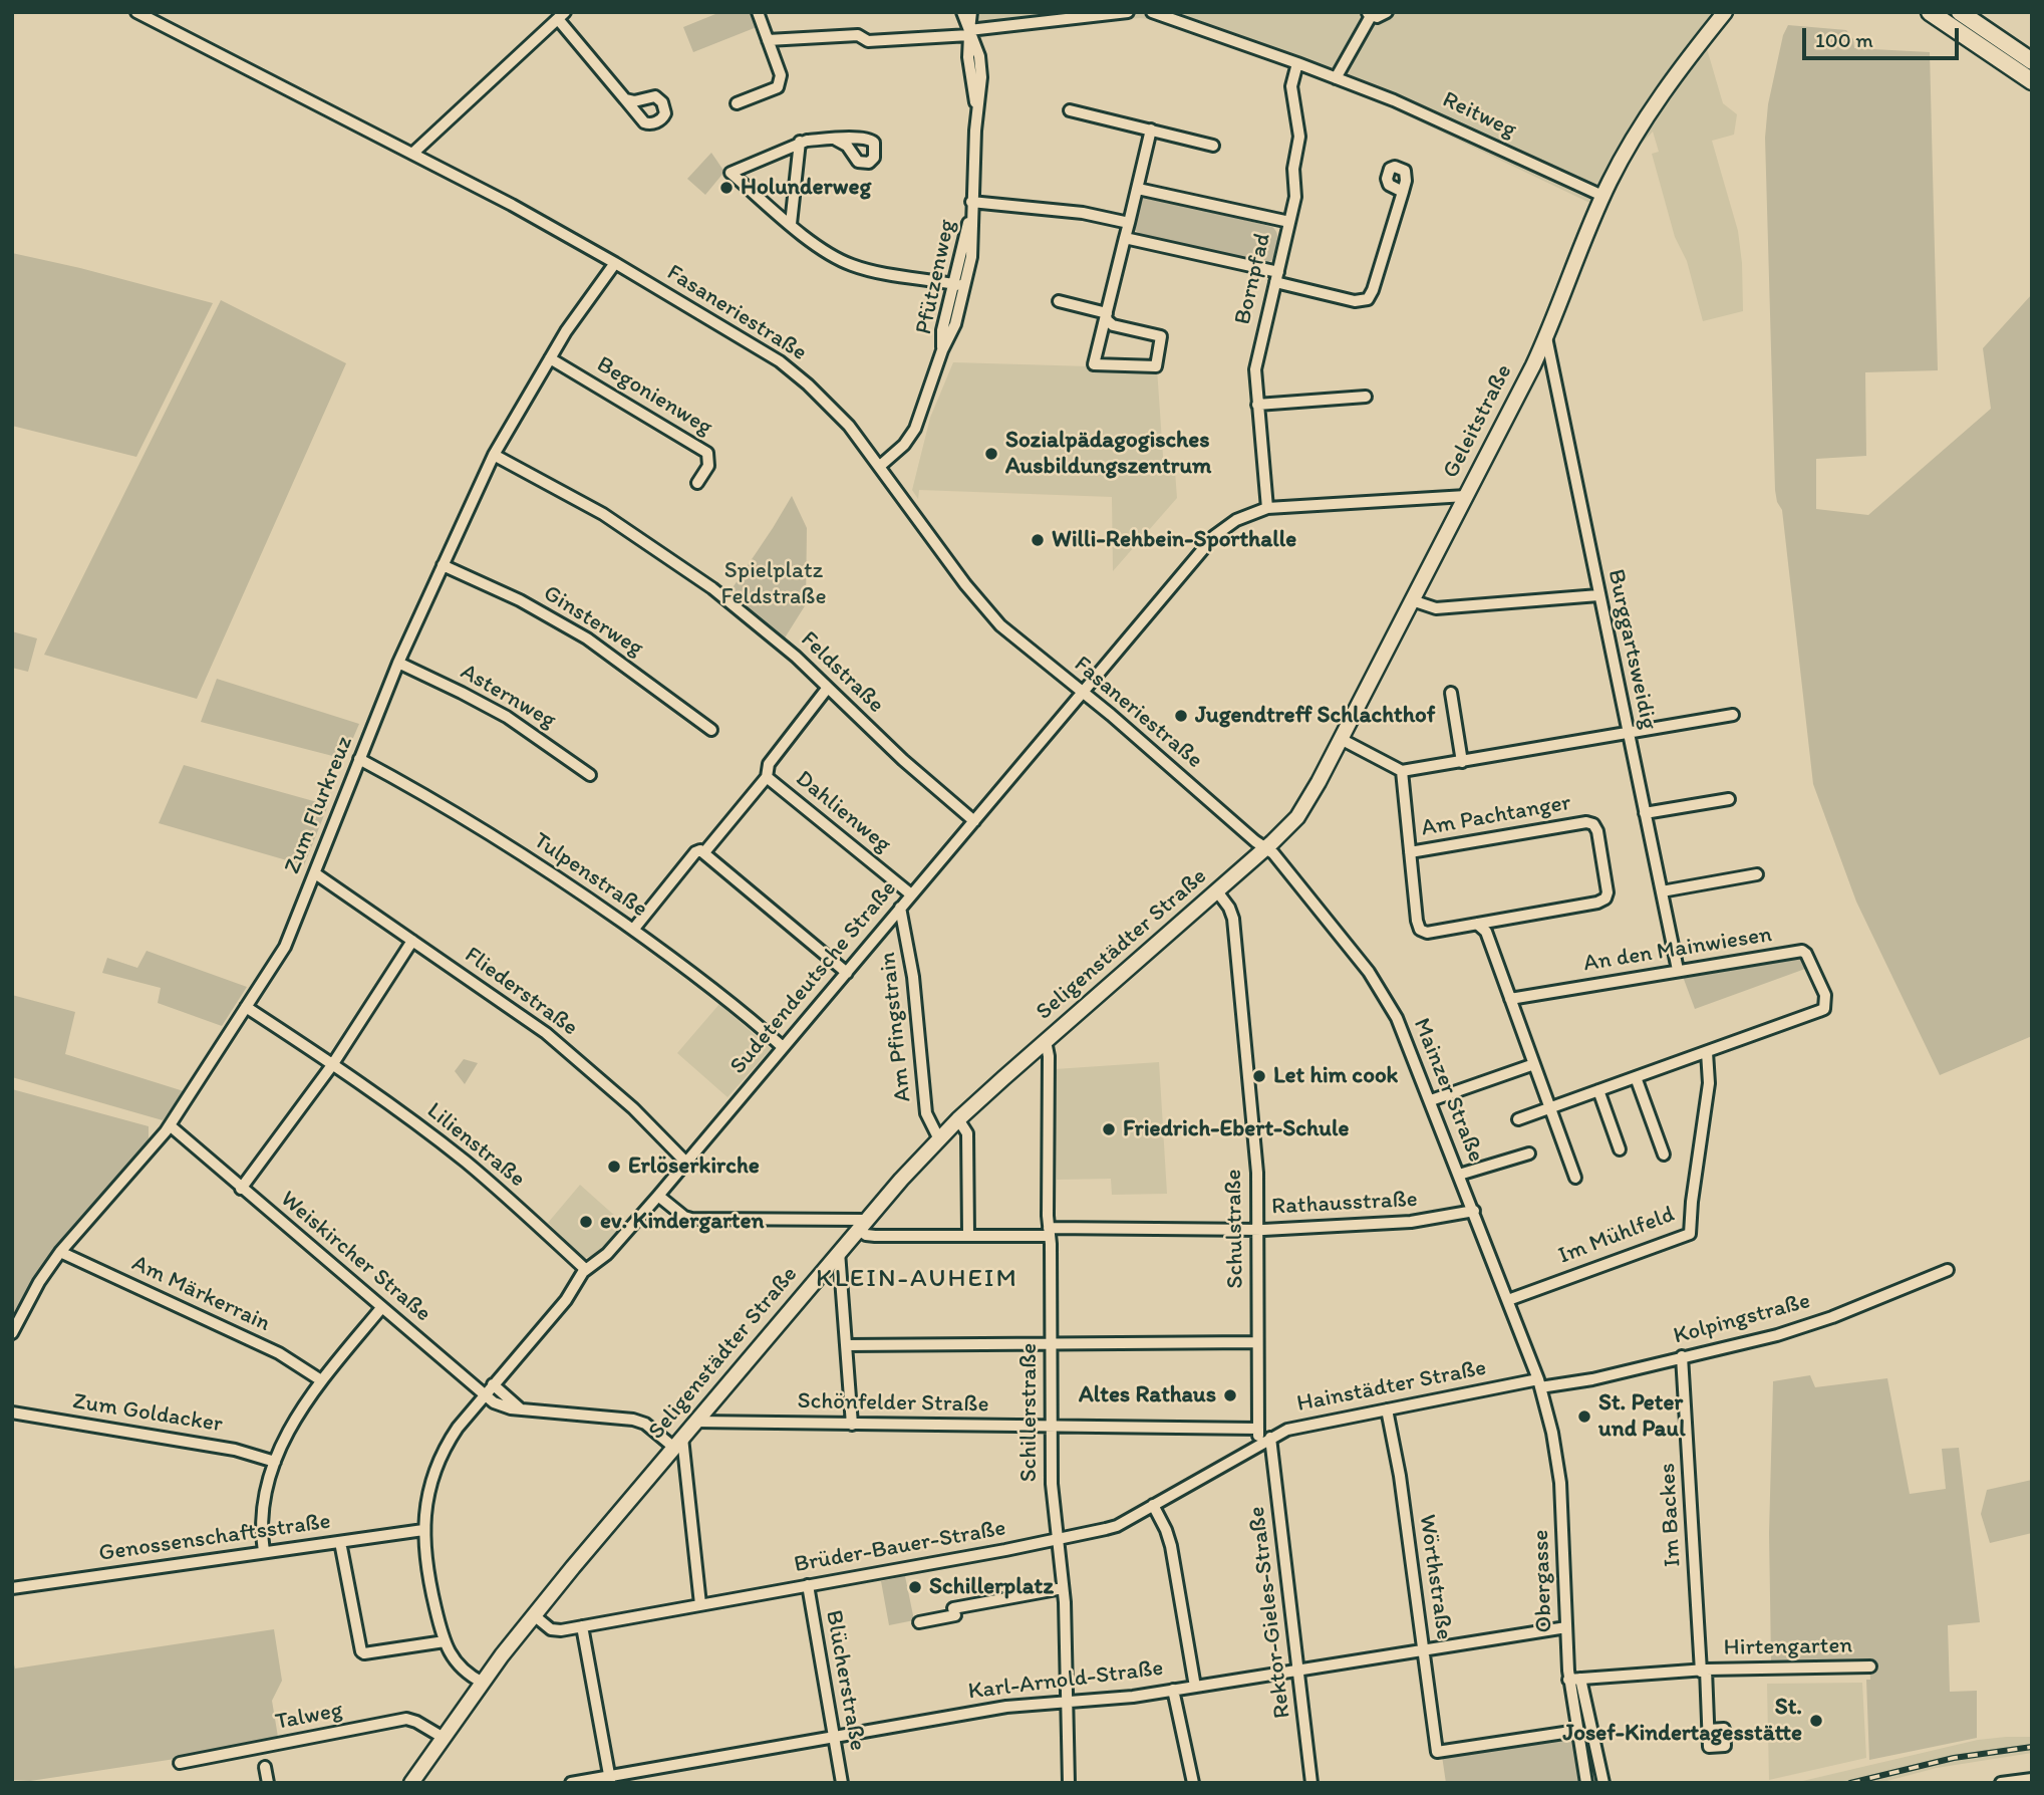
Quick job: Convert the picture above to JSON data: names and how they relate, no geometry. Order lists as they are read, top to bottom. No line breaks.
{"streets":{"main road":["Geleitstraße","Seligenstädter Straße"],"street":["Reitweg","Pfützenweg","Bornpfad","Fasaneriestraße","Begonienweg","Ginsterweg","Burggartsweidig","Feldstraße","Asternweg","Zum Flurkreuz","Dahlienweg","Am Pachtanger","Tulpenstraße","An den Mainwiesen","Sudetendeutsche Straße","Fliederstraße","Am Pfingstrain","Mainzer Straße","Lilienstraße","Rathausstraße","Schulstraße","Im Mühlfeld","Weiskircher Straße","Am Märkerrain","Kolpingstraße","Hainstädter Straße","Schönfelder Straße","Schillerstraße","Zum Goldacker","Im Backes","Genossenschaftsstraße","Brüder-Bauer-Straße","Wörthstraße","Obergasse","Rektor-Gieles-Straße","Hirtengarten","Blücherstraße","Karl-Arnold-Straße","Talweg"]},"crossings":[["Reitweg","Bornpfad"],["Reitweg","Geleitstraße"],["Pfützenweg","Fasaneriestraße"],["Bornpfad","Sudetendeutsche Straße"],["Fasaneriestraße","Geleitstraße"],["Fasaneriestraße","Zum Flurkreuz"],["Fasaneriestraße","Seligenstädter Straße"],["Fasaneriestraße","Sudetendeutsche Straße"],["Fasaneriestraße","Mainzer Straße"],["Begonienweg","Zum Flurkreuz"],["Geleitstraße","Burggartsweidig"],["Geleitstraße","Seligenstädter Straße"],["Geleitstraße","Sudetendeutsche Straße"],["Geleitstraße","Mainzer Straße"],["Ginsterweg","Zum Flurkreuz"],["Burggartsweidig","An den Mainwiesen"],["Feldstraße","Zum Flurkreuz"],["Feldstraße","Dahlienweg"],["Feldstraße","Sudetendeutsche Straße"],["Asternweg","Zum Flurkreuz"],["Zum Flurkreuz","Tulpenstraße"],["Zum Flurkreuz","Fliederstraße"],["Zum Flurkreuz","Lilienstraße"],["Zum Flurkreuz","Weiskircher Straße"],["Zum Flurkreuz","Am Märkerrain"],["Dahlienweg","Sudetendeutsche Straße"],["Tulpenstraße","Sudetendeutsche Straße"],["Seligenstädter Straße","Sudetendeutsche Straße"],["Seligenstädter Straße","Am Pfingstrain"],["Seligenstädter Straße","Mainzer Straße"],["Seligenstädter Straße","Rathausstraße"],["Seligenstädter Straße","Schulstraße"],["Seligenstädter Straße","Weiskircher Straße"],["Seligenstädter Straße","Schönfelder Straße"],["Seligenstädter Straße","Schillerstraße"],["Seligenstädter Straße","Brüder-Bauer-Straße"],["Seligenstädter Straße","Talweg"],["An den Mainwiesen","Im Mühlfeld"],["Sudetendeutsche Straße","Fliederstraße"],["Sudetendeutsche Straße","Am Pfingstrain"],["Sudetendeutsche Straße","Lilienstraße"],["Sudetendeutsche Straße","Rathausstraße"],["Sudetendeutsche Straße","Weiskircher Straße"],["Sudetendeutsche Straße","Genossenschaftsstraße"],["Mainzer Straße","Rathausstraße"],["Mainzer Straße","Im Mühlfeld"],["Mainzer Straße","Kolpingstraße"],["Mainzer Straße","Hainstädter Straße"],["Mainzer Straße","Obergasse"],["Rathausstraße","Schulstraße"],["Rathausstraße","Schillerstraße"],["Schulstraße","Hainstädter Straße"],["Schulstraße","Schönfelder Straße"],["Schulstraße","Brüder-Bauer-Straße"],["Kolpingstraße","Hainstädter Straße"],["Kolpingstraße","Im Backes"],["Kolpingstraße","Obergasse"],["Hainstädter Straße","Brüder-Bauer-Straße"],["Hainstädter Straße","Wörthstraße"],["Hainstädter Straße","Obergasse"],["Hainstädter Straße","Rektor-Gieles-Straße"],["Schönfelder Straße","Schillerstraße"],["Schillerstraße","Brüder-Bauer-Straße"],["Schillerstraße","Karl-Arnold-Straße"],["Im Backes","Hirtengarten"],["Brüder-Bauer-Straße","Blücherstraße"],["Wörthstraße","Obergasse"],["Wörthstraße","Karl-Arnold-Straße"],["Obergasse","Hirtengarten"],["Obergasse","Karl-Arnold-Straße"],["Rektor-Gieles-Straße","Karl-Arnold-Straße"],["Blücherstraße","Karl-Arnold-Straße"]],"districts":["KLEIN-AUHEIM"],"parks":["Spielplatz Feldstraße"],"places":["Holunderweg","Sozialpädagogisches Ausbildungszentrum","Willi-Rehbein-Sporthalle","Jugendtreff Schlachthof","Let him cook","Friedrich-Ebert-Schule","Erlöserkirche","ev. Kindergarten","Altes Rathaus","St. Peter und Paul","Schillerplatz","St. Josef-Kindertagesstätte"],"scale_bar":"100 m"}
